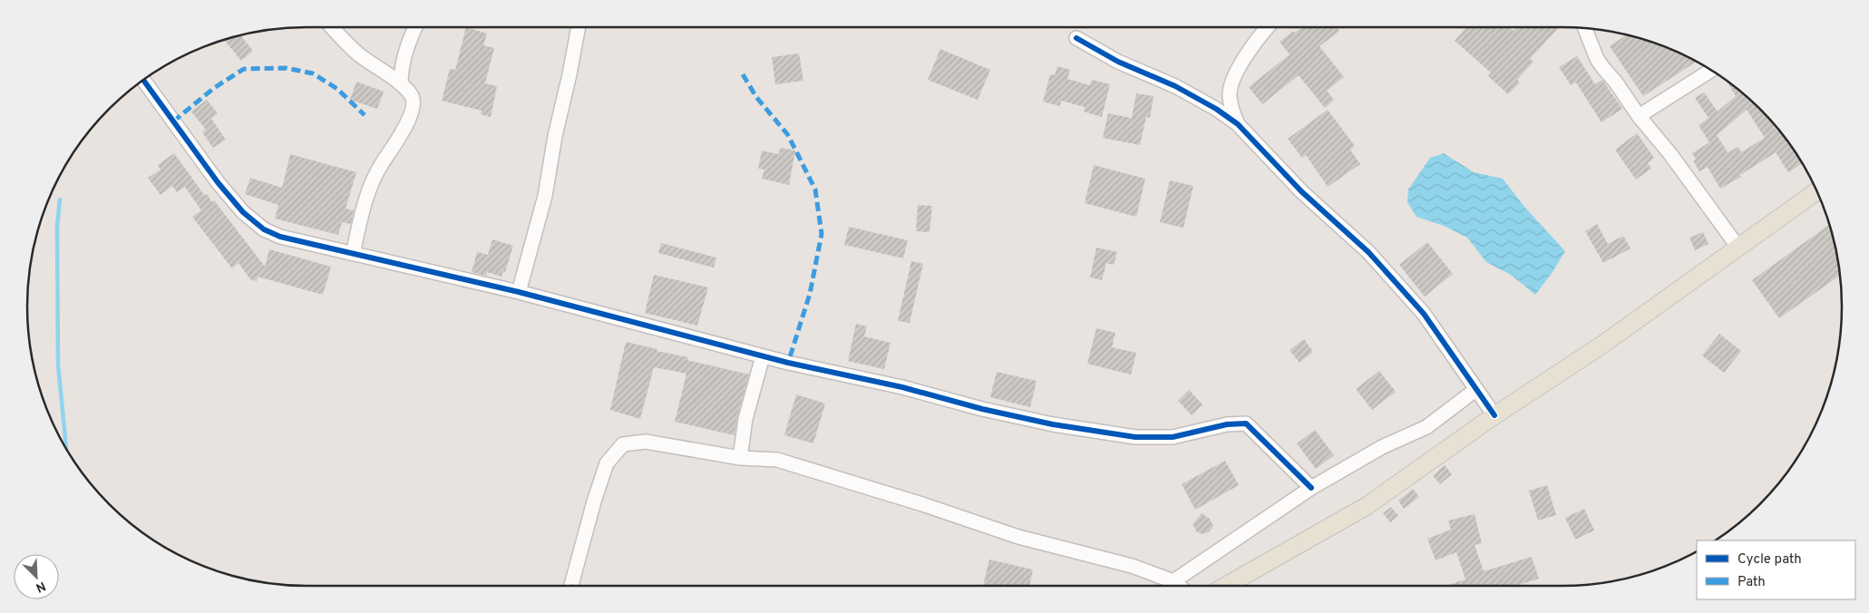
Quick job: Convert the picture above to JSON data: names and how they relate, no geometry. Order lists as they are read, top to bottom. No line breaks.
{"legend":["Cycle path","Path"],"north":"bottom right"}
